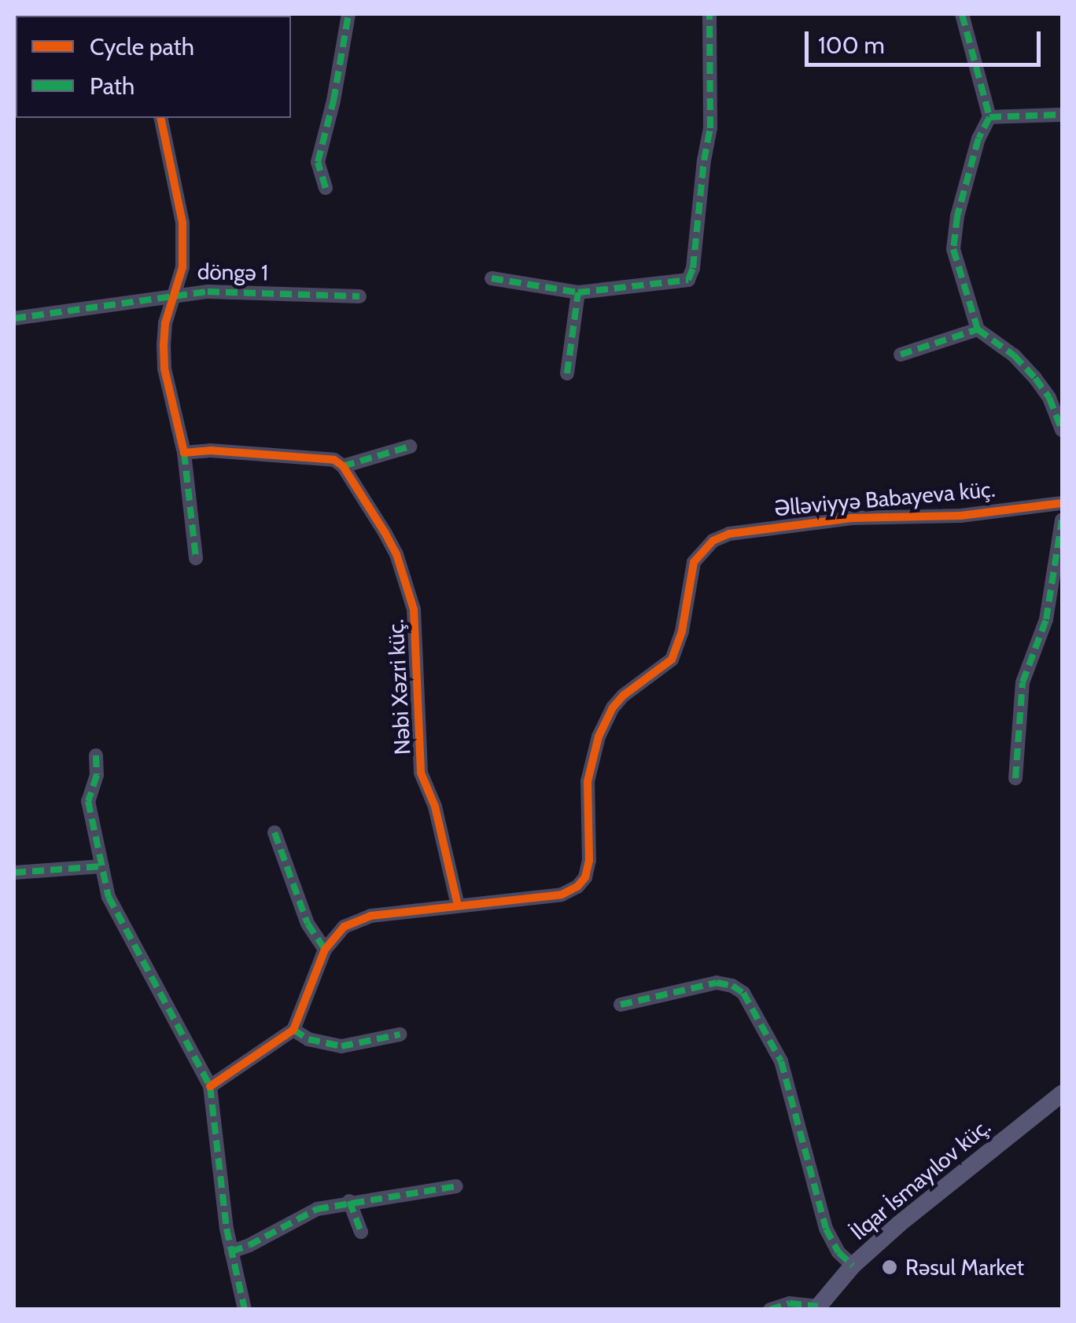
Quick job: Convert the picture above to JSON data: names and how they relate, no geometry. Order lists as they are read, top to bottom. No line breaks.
{"streets":{"main road":["İlqar İsmayılov küç."],"street":["döngə 1","Əlləviyyə Babayeva küç.","Nəbi Xəzri küç."]},"crossings":[["Əlləviyyə Babayeva küç.","Nəbi Xəzri küç."]],"places":["Rəsul Market"],"legend":["Cycle path","Path"],"scale_bar":"100 m"}
